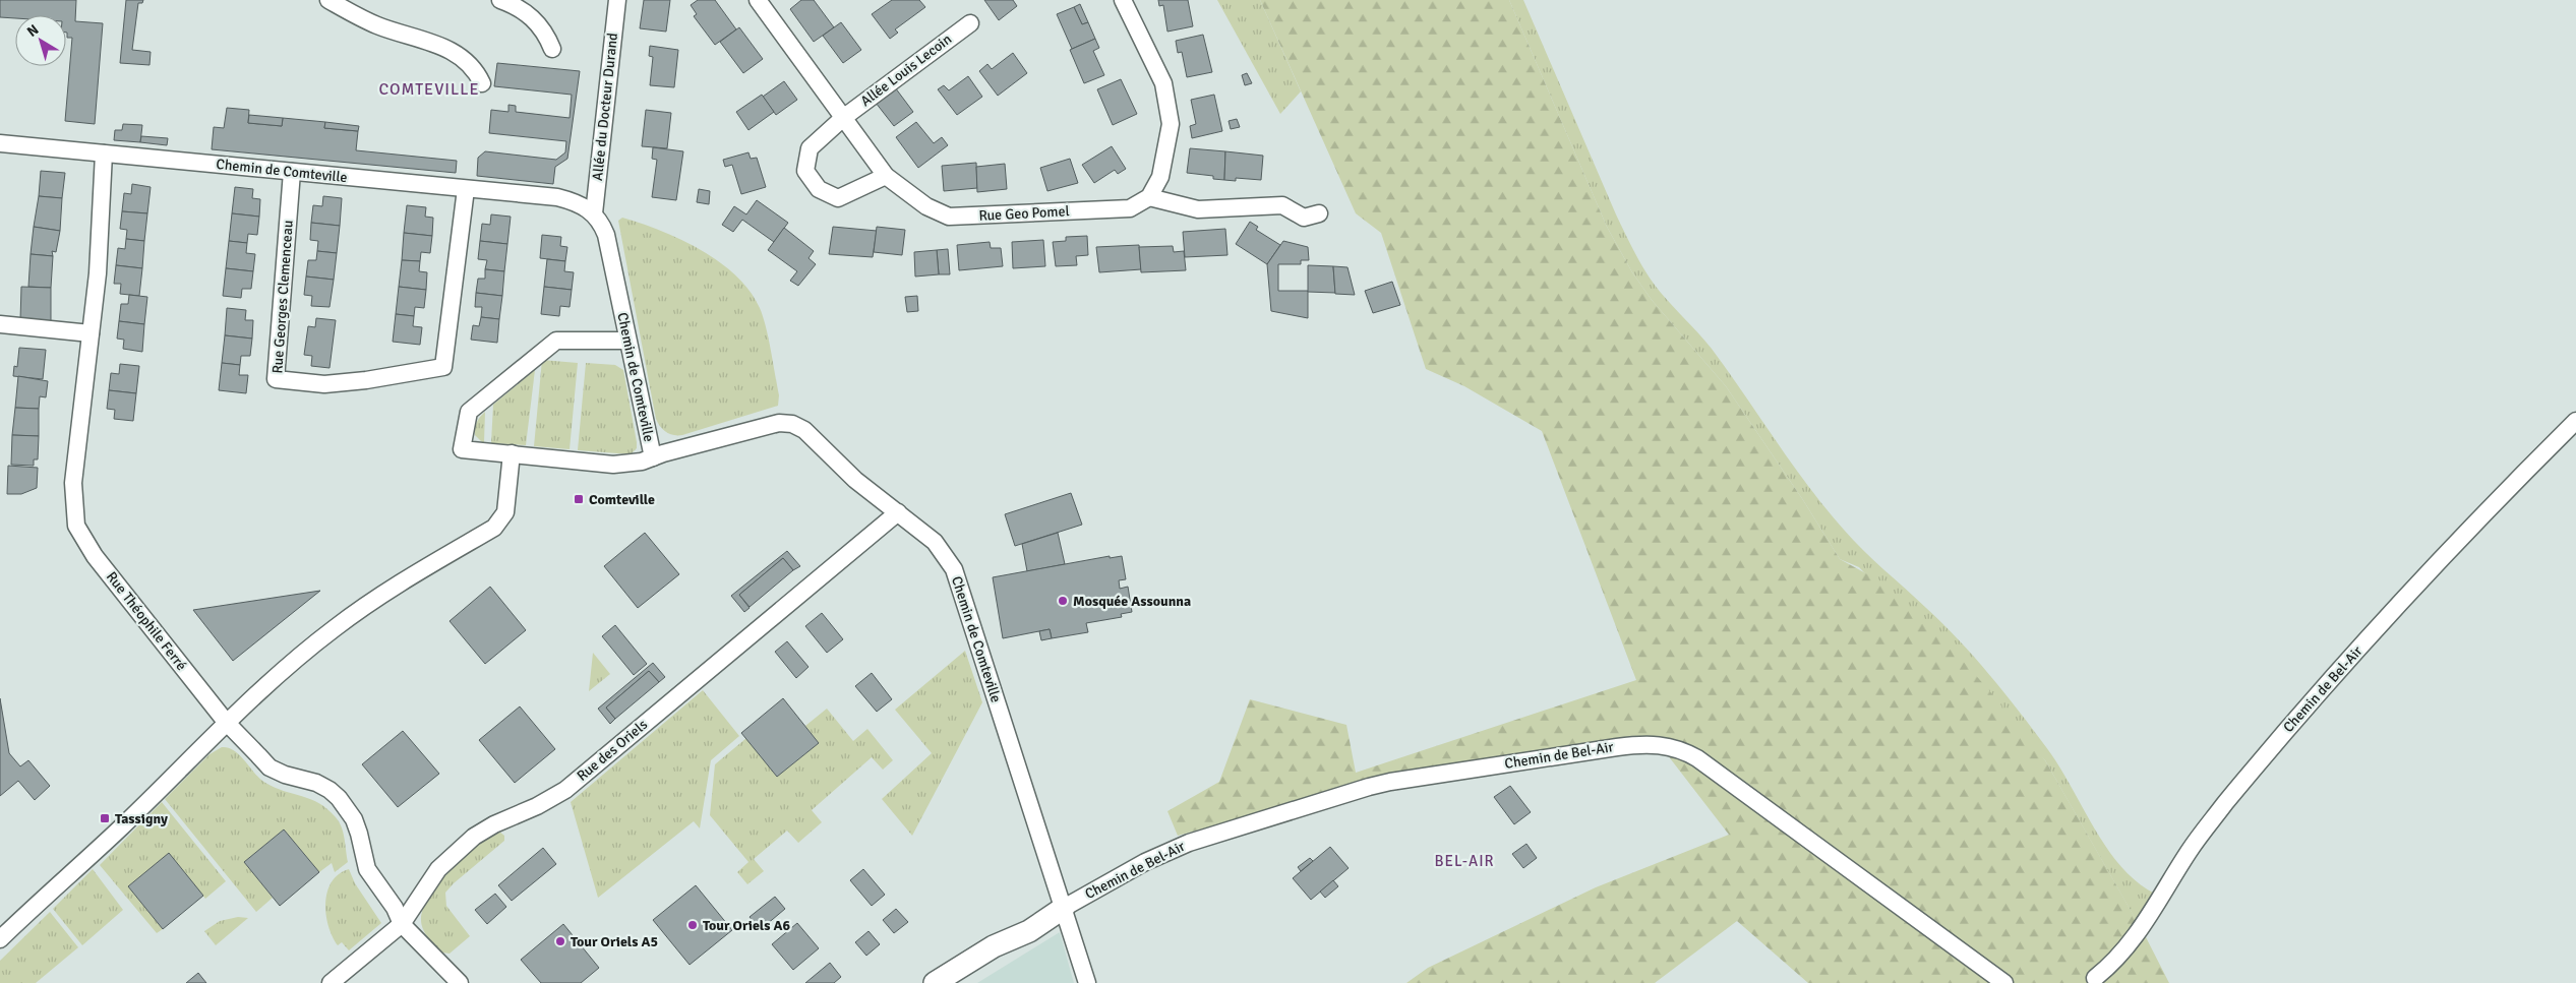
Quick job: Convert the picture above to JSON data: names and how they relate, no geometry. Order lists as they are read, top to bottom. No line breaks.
{"streets":{"street":["Allée Louis Lecoin","Allée du Docteur Durand","Chemin de Comteville","Rue Geo Pomel","Rue Georges Clemenceau","Rue Théophile Ferré","Chemin de Bel-Air","Rue des Oriels"]},"crossings":[["Allée Louis Lecoin","Rue Geo Pomel"],["Allée du Docteur Durand","Chemin de Comteville"],["Chemin de Comteville","Rue Georges Clemenceau"],["Chemin de Comteville","Rue Théophile Ferré"],["Chemin de Comteville","Chemin de Bel-Air"],["Chemin de Comteville","Rue des Oriels"],["Rue Théophile Ferré","Rue des Oriels"]],"districts":["COMTEVILLE","BEL-AIR"],"places":{"transit":["Comteville","Tassigny"],"other":["Mosquée Assounna","Tour Oriels A6","Tour Oriels A5"]},"north":"top left"}
